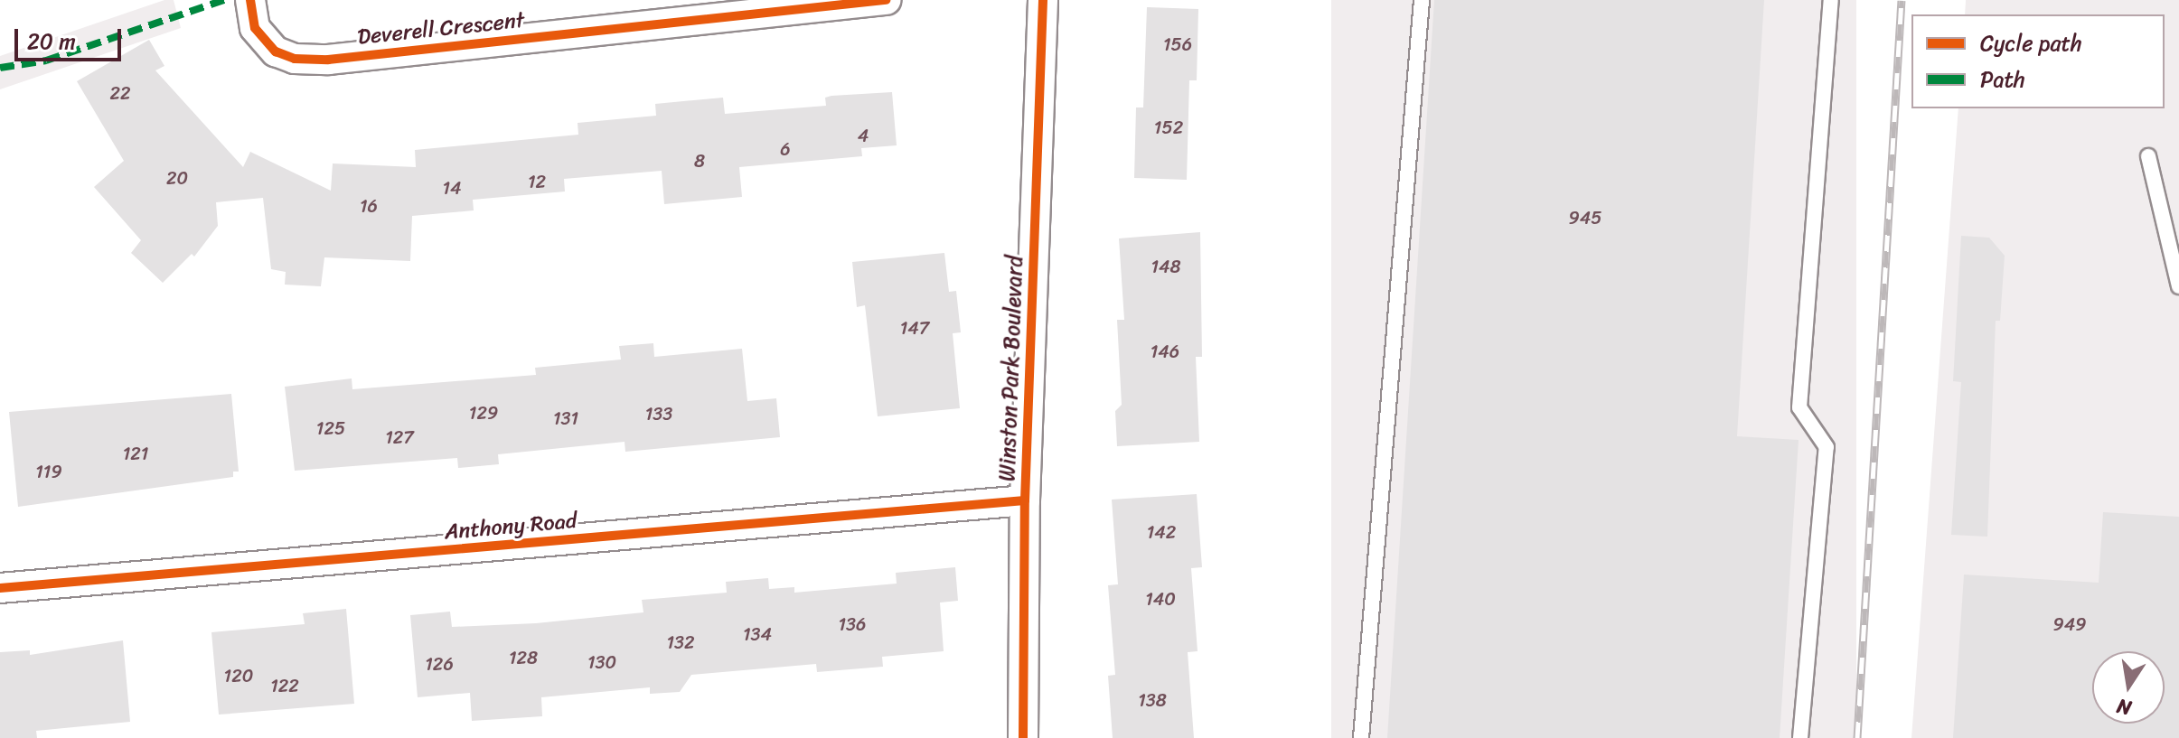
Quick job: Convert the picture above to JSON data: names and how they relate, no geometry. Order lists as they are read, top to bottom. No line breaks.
{"streets":{"street":["Deverell Crescent","Winston Park Boulevard","Anthony Road"]},"crossings":[["Winston Park Boulevard","Anthony Road"]],"house_numbers":["156","22","152","4","6","8","20","12","14","16","945","148","147","146","129","133","131","125","127","121","119","142","140","136","949","134","132","128","130","126","120","122","138"],"legend":["Cycle path","Path"],"scale_bar":"20 m","north":"bottom"}
